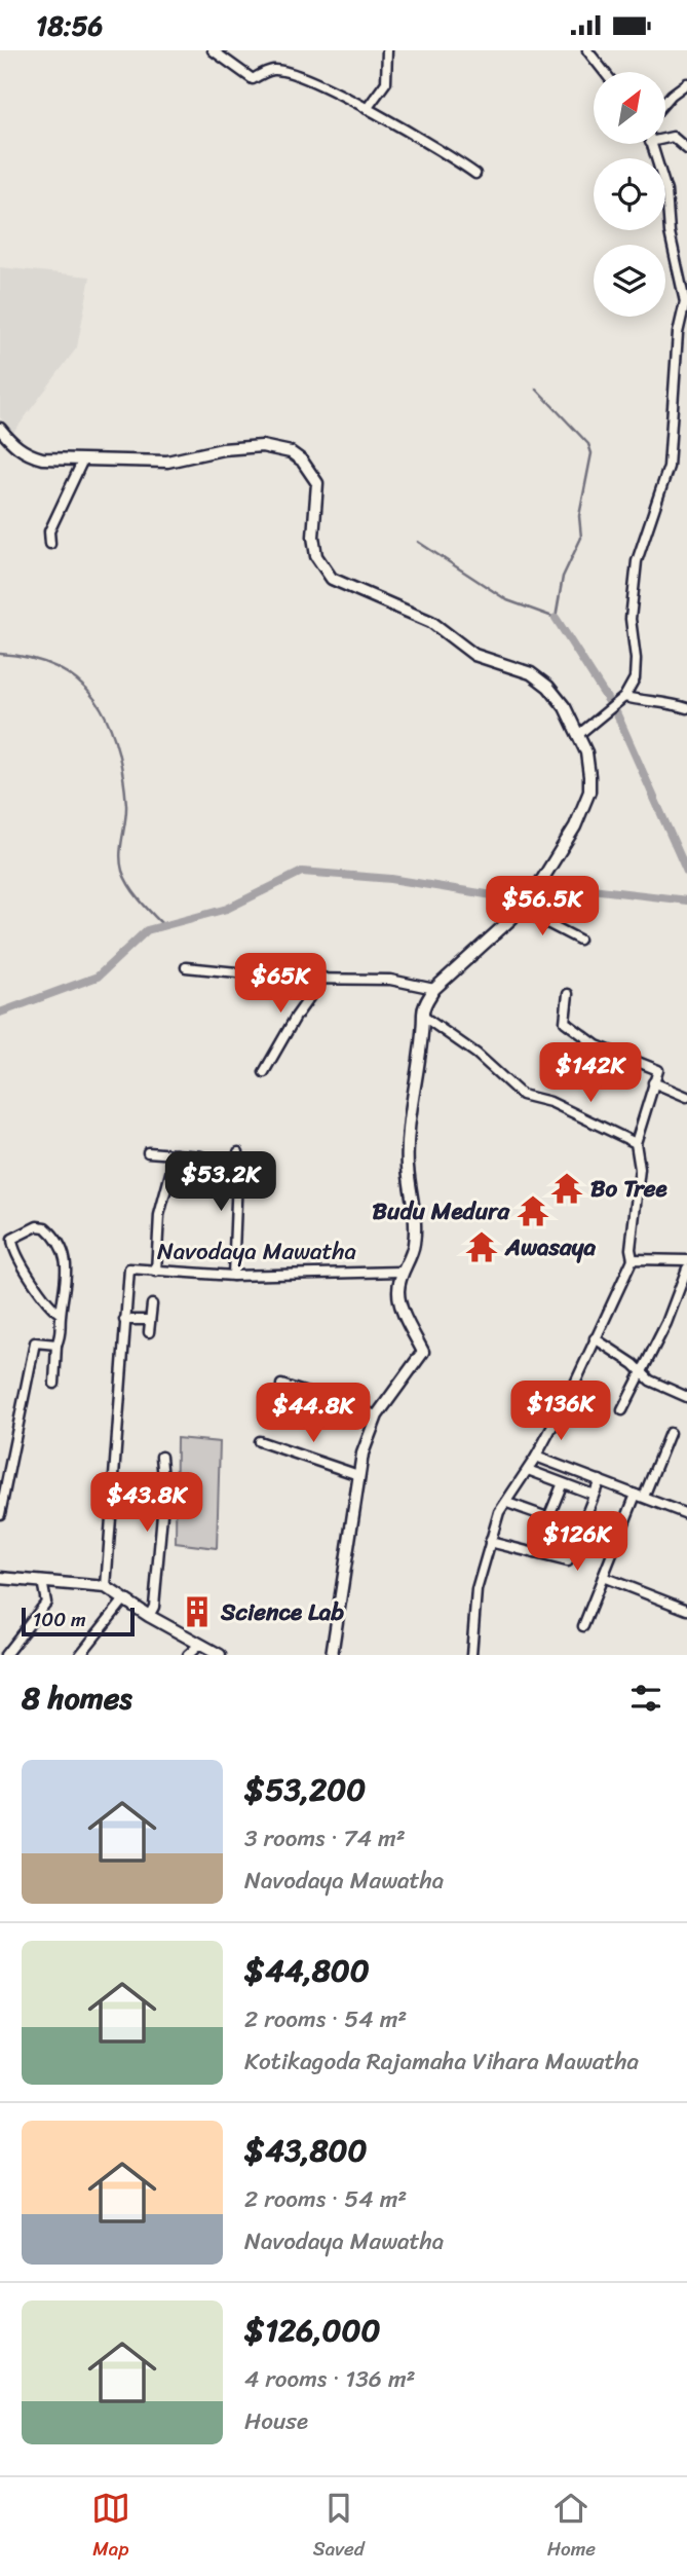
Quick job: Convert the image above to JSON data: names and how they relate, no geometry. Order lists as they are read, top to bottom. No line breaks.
{"streets":{"street":["Navodaya Mawatha"]},"places":{"temple":["Bo Tree","Budu Medura","Awasaya"],"building":["Science Lab"]},"scale_bar":"100 m","north":"top right","page":{"status":"18:56","price":["$56.5K","$65K","$142K","$53.2K","$136K","$44.8K","$43.8K","$126K"],"scale":"100 m","heading":"8 homes","list":[{"name":"$53,200","note":"3 rooms · 74 m² · Navodaya Mawatha"},{"name":"$44,800","note":"2 rooms · 54 m² · Kotikagoda Rajamaha Vihara Mawatha"},{"name":"$43,800","note":"2 rooms · 54 m² · Navodaya Mawatha"},{"name":"$126,000","note":"4 rooms · 136 m² · House"}],"tabs":["Map","Saved","Home"]}}
